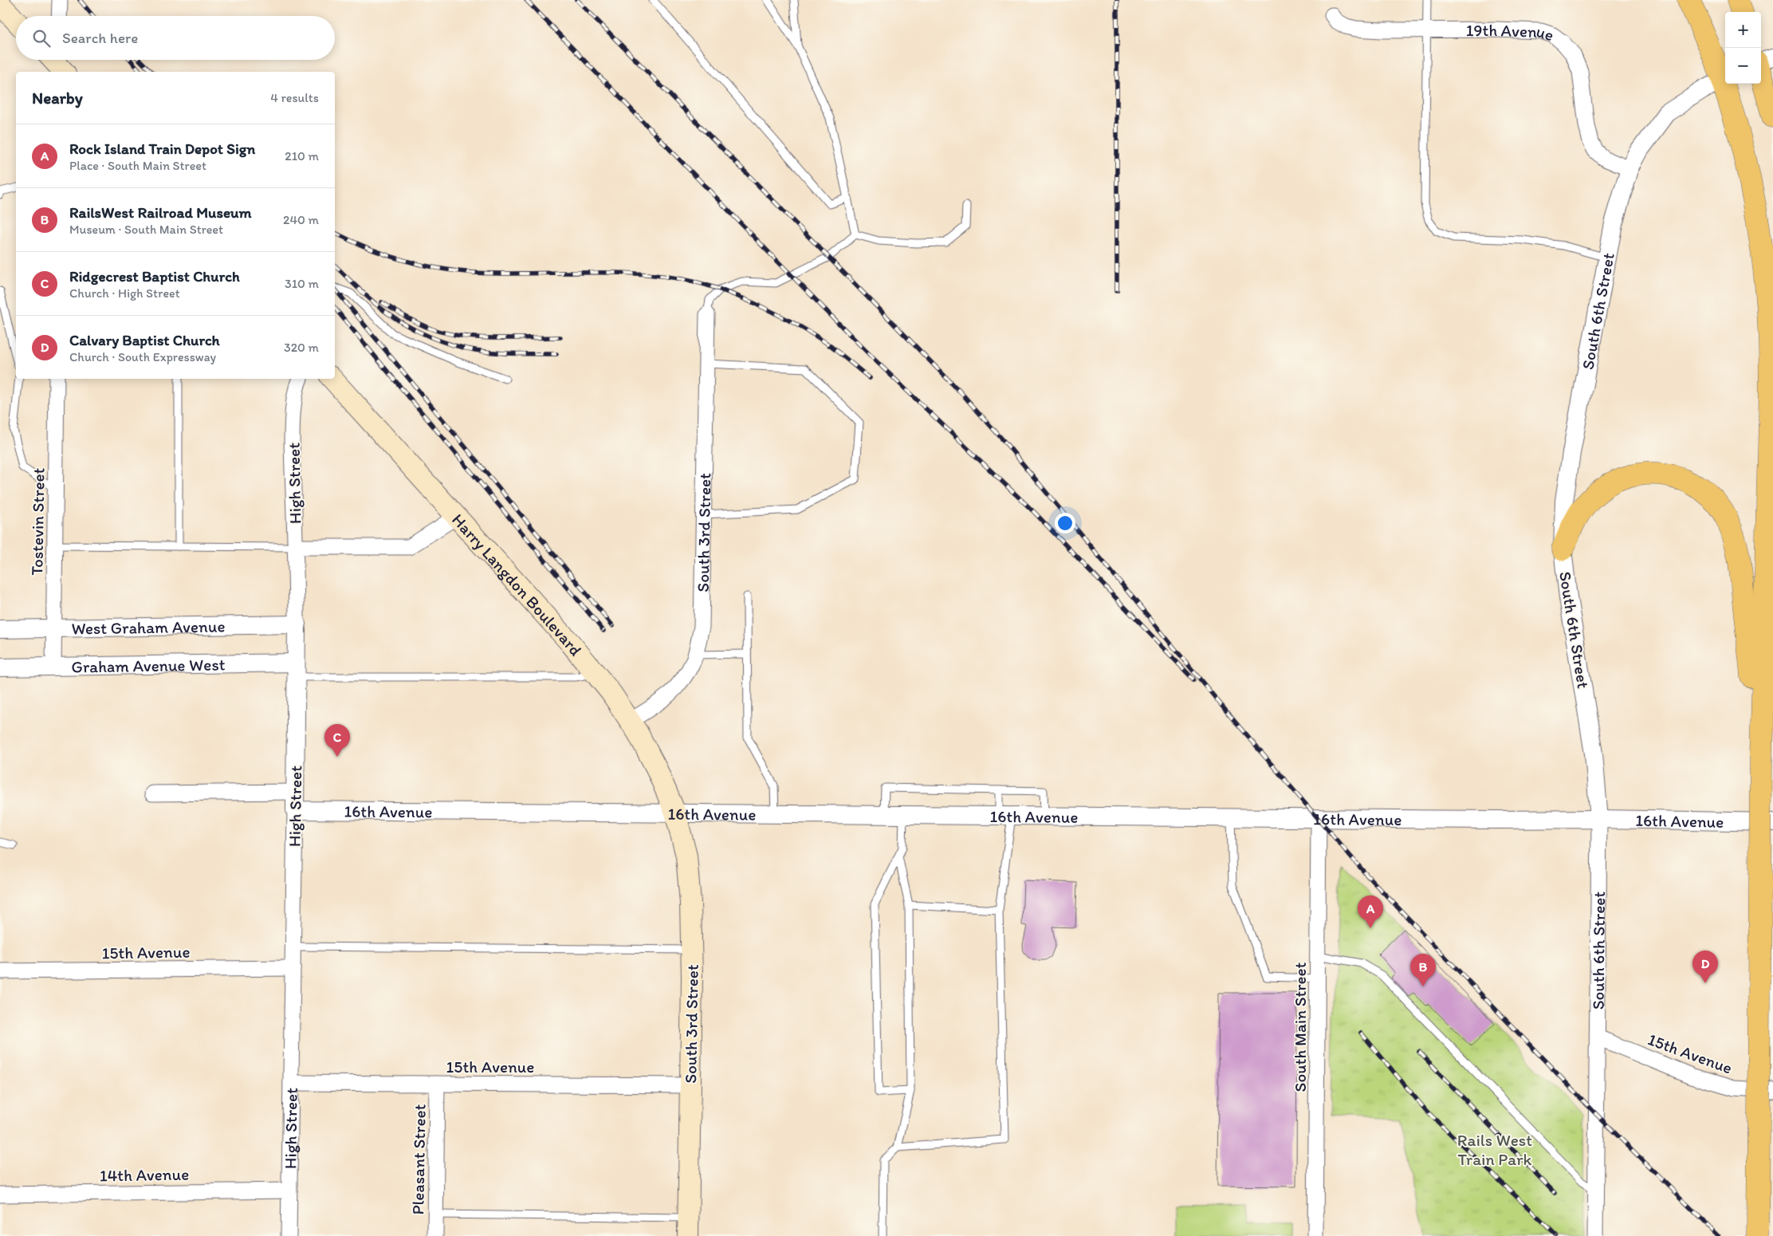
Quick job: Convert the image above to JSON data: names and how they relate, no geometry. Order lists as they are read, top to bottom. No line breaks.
{"streets":{"main road":["South 3rd Street","Harry Langdon Boulevard"],"street":["19th Avenue","South 6th Street","High Street","Tostevin Street","West Graham Avenue","Graham Avenue West","16th Avenue","15th Avenue","South Main Street","Pleasant Street","14th Avenue"]},"crossings":[["19th Avenue","South 6th Street"],["South 6th Street","16th Avenue"],["South 6th Street","15th Avenue"],["High Street","West Graham Avenue"],["High Street","Graham Avenue West"],["High Street","16th Avenue"],["High Street","15th Avenue"],["High Street","14th Avenue"],["Tostevin Street","West Graham Avenue"],["Tostevin Street","Graham Avenue West"],["South 3rd Street","Harry Langdon Boulevard"],["South 3rd Street","16th Avenue"],["South 3rd Street","15th Avenue"],["Harry Langdon Boulevard","16th Avenue"],["16th Avenue","South Main Street"],["15th Avenue","Pleasant Street"]],"parks":["Rails West Train Park"],"page":{"map_buttons":["+","−"],"search":"Search here","heading":["Nearby","4 results"],"list":[{"mark":"A","name":"Rock Island Train Depot Sign","note":"Place · South Main Street","value":"210 m"},{"mark":"B","name":"RailsWest Railroad Museum","note":"Museum · South Main Street","value":"240 m"},{"mark":"C","name":"Ridgecrest Baptist Church","note":"Church · High Street","value":"310 m"},{"mark":"D","name":"Calvary Baptist Church","note":"Church · South Expressway","value":"320 m"}],"pins":["C","A","D","B"]}}
